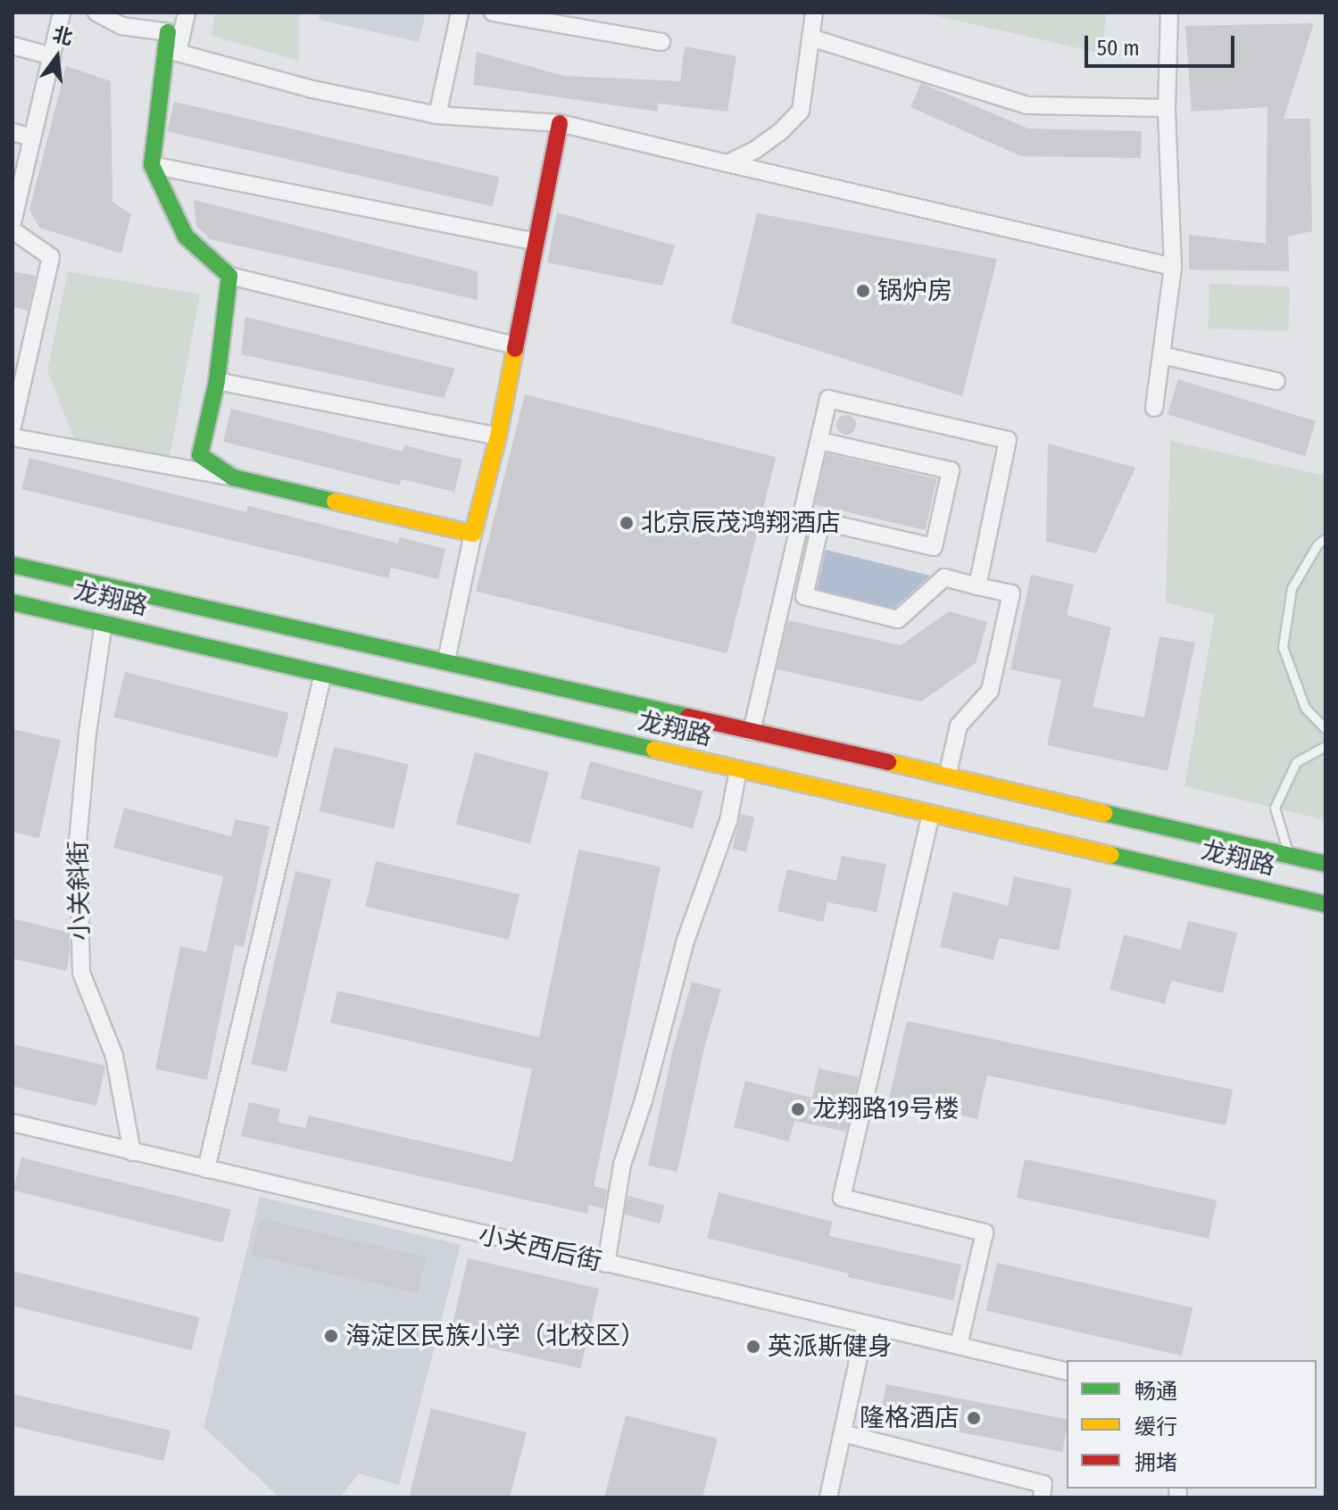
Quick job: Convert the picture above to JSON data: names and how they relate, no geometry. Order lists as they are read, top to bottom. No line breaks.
{"streets":{"street":["龙翔路","小关斜街","小关西后街"]},"crossings":[["龙翔路","小关斜街"],["小关斜街","小关西后街"]],"places":["锅炉房","北京辰茂鸿翔酒店","龙翔路19号楼","海淀区民族小学（北校区）","英派斯健身","隆格酒店"],"legend":["畅通","缓行","拥堵"],"scale_bar":"50 m","north":"top"}
